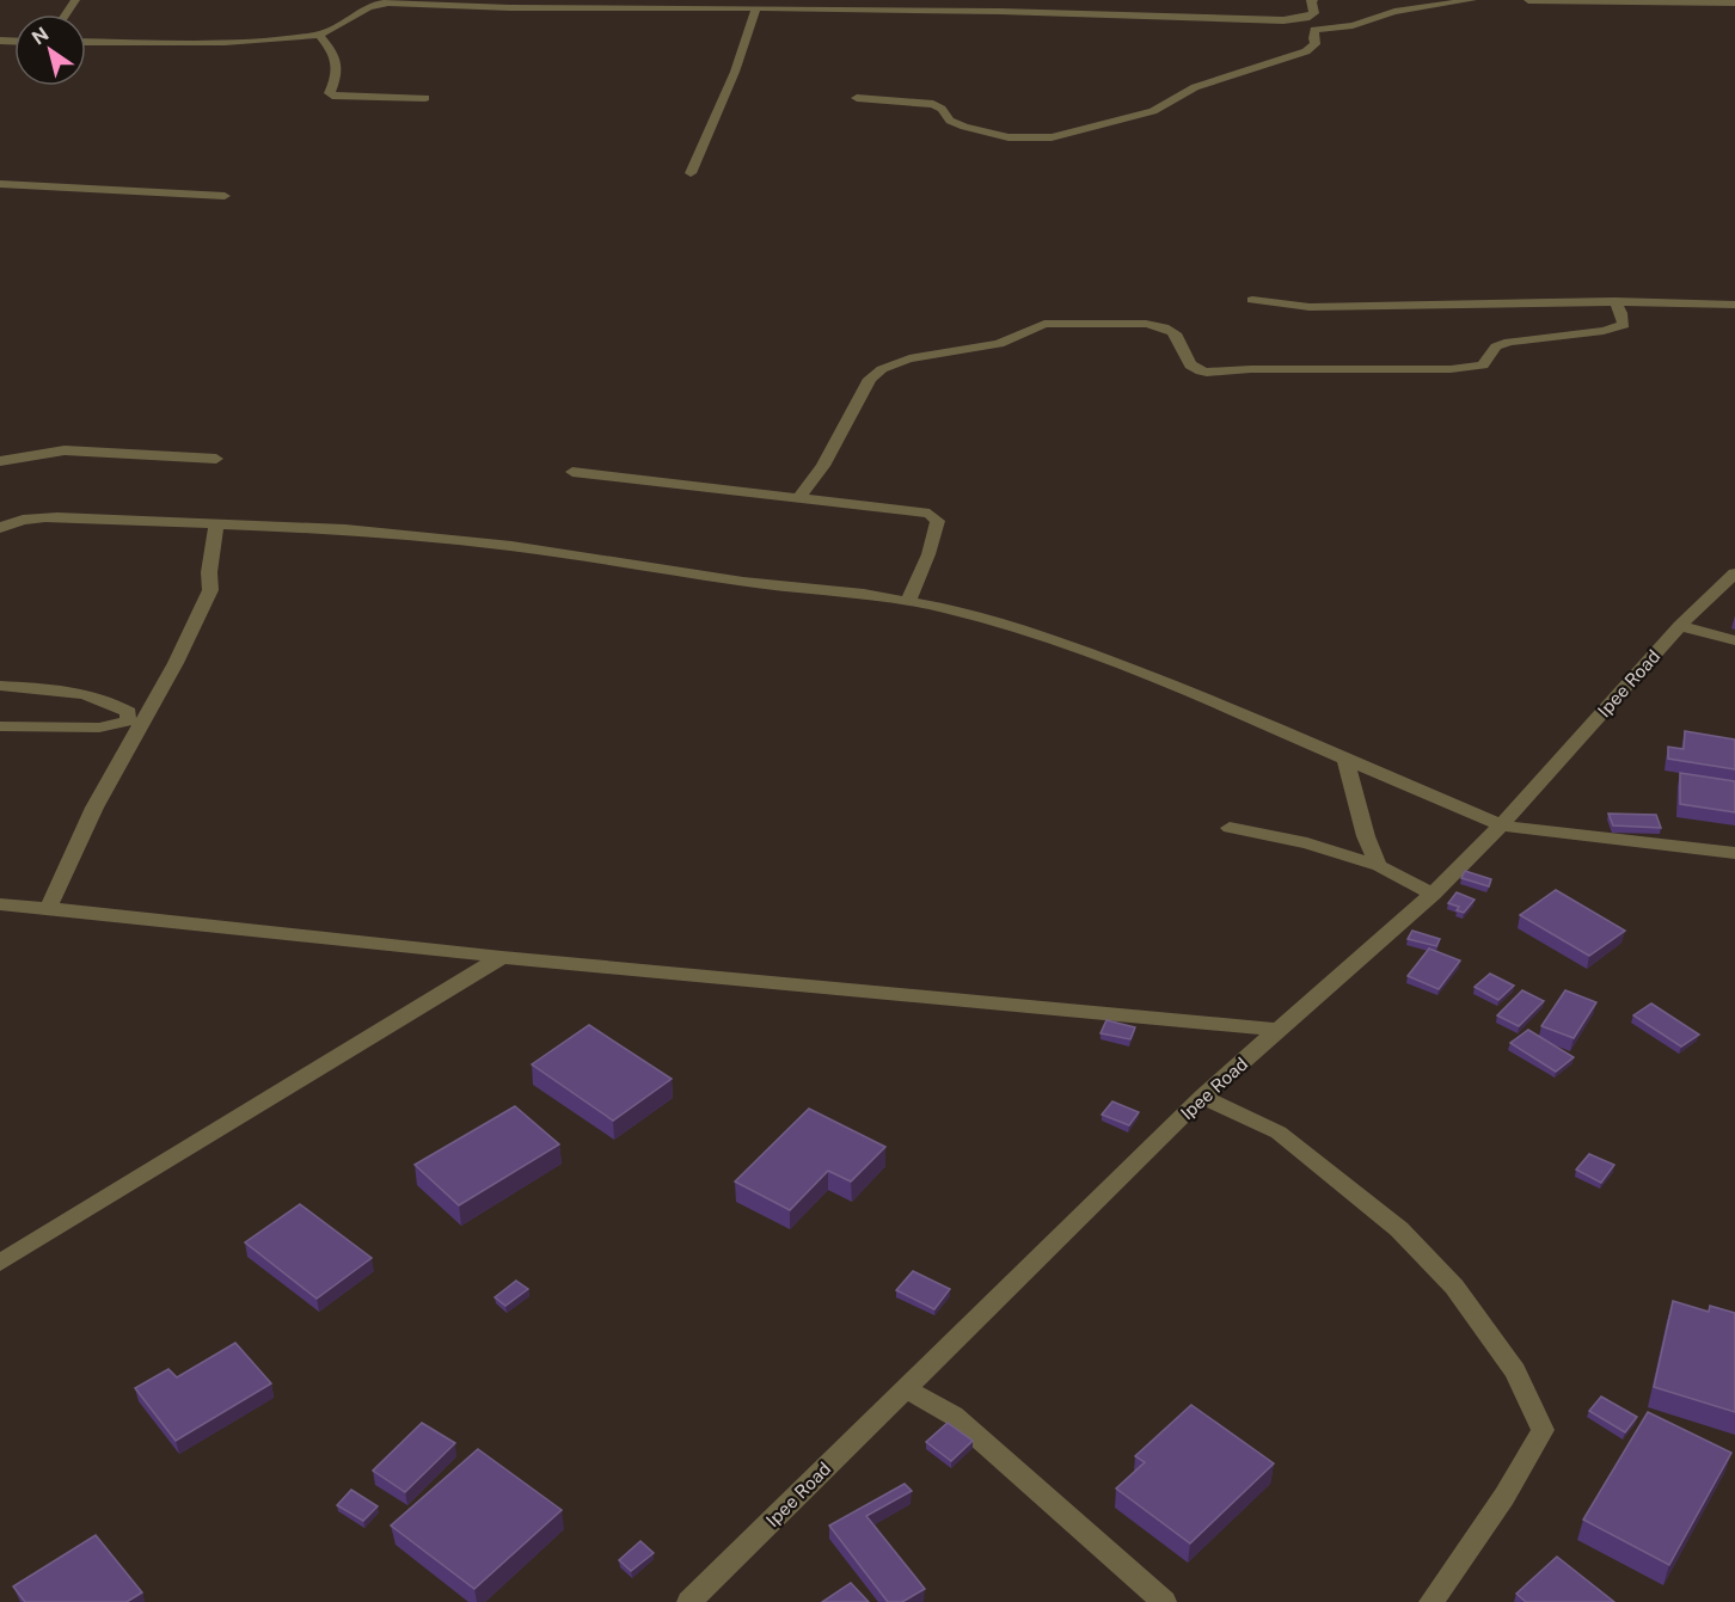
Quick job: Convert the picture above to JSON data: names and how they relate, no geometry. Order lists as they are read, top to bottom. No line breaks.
{"streets":{"street":["Ipee Road"]},"north":"top left"}
